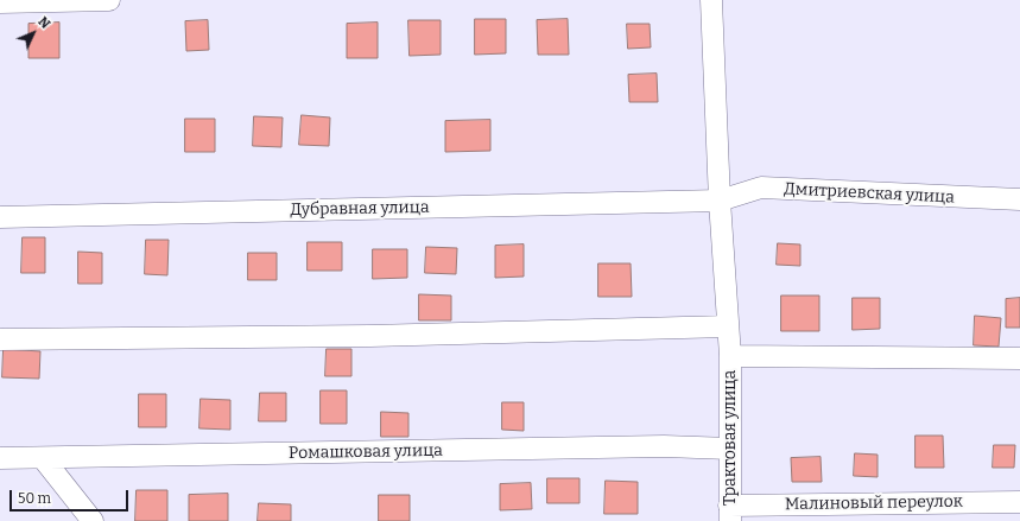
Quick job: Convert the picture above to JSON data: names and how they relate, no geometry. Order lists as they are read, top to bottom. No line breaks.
{"streets":{"street":["Дмитриевская улица","Дубравная улица","Трактовая улица","Ромашковая улица","Малиновый переулок"]},"crossings":[["Дмитриевская улица","Дубравная улица"],["Дмитриевская улица","Трактовая улица"],["Дубравная улица","Трактовая улица"],["Трактовая улица","Ромашковая улица"],["Трактовая улица","Малиновый переулок"]],"scale_bar":"50 m","north":"top right"}
